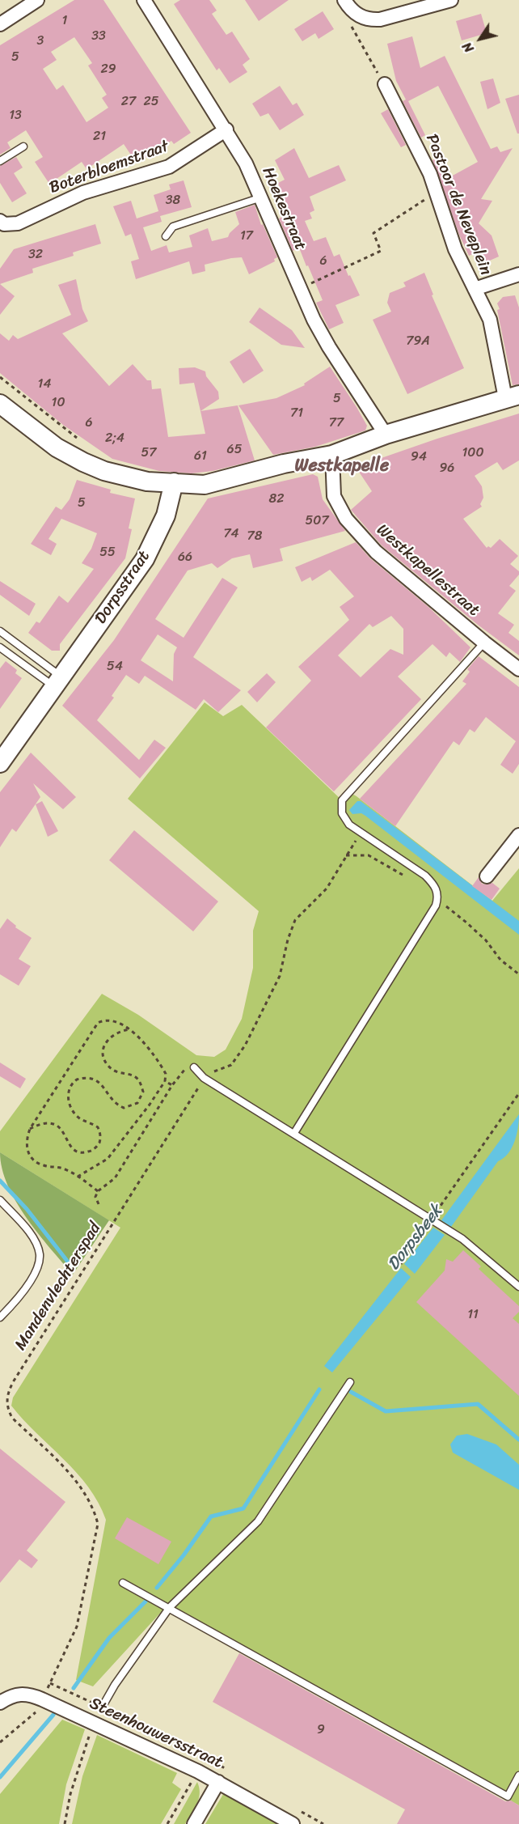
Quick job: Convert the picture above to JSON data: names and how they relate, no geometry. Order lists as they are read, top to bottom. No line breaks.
{"streets":{"street":["Boterbloemstraat","Pastoor de Neveplein","Hoekestraat","Westkapellestraat","Dorpsstraat","Steenhouwersstraat"],"path":["Mandenvlechterspad"]},"crossings":[["Boterbloemstraat","Hoekestraat"],["Mandenvlechterspad","Steenhouwersstraat"]],"districts":["Westkapelle"],"water":["Dorpsbeek"],"house_numbers":["1","33","3","5","29","27","25","13","21","38","17","32","6","79A","14","5","10","71","6","77","2;4","65","57","100","61","94","96","82","5","507","74","78","55","66","54","11","9"],"north":"bottom left"}
